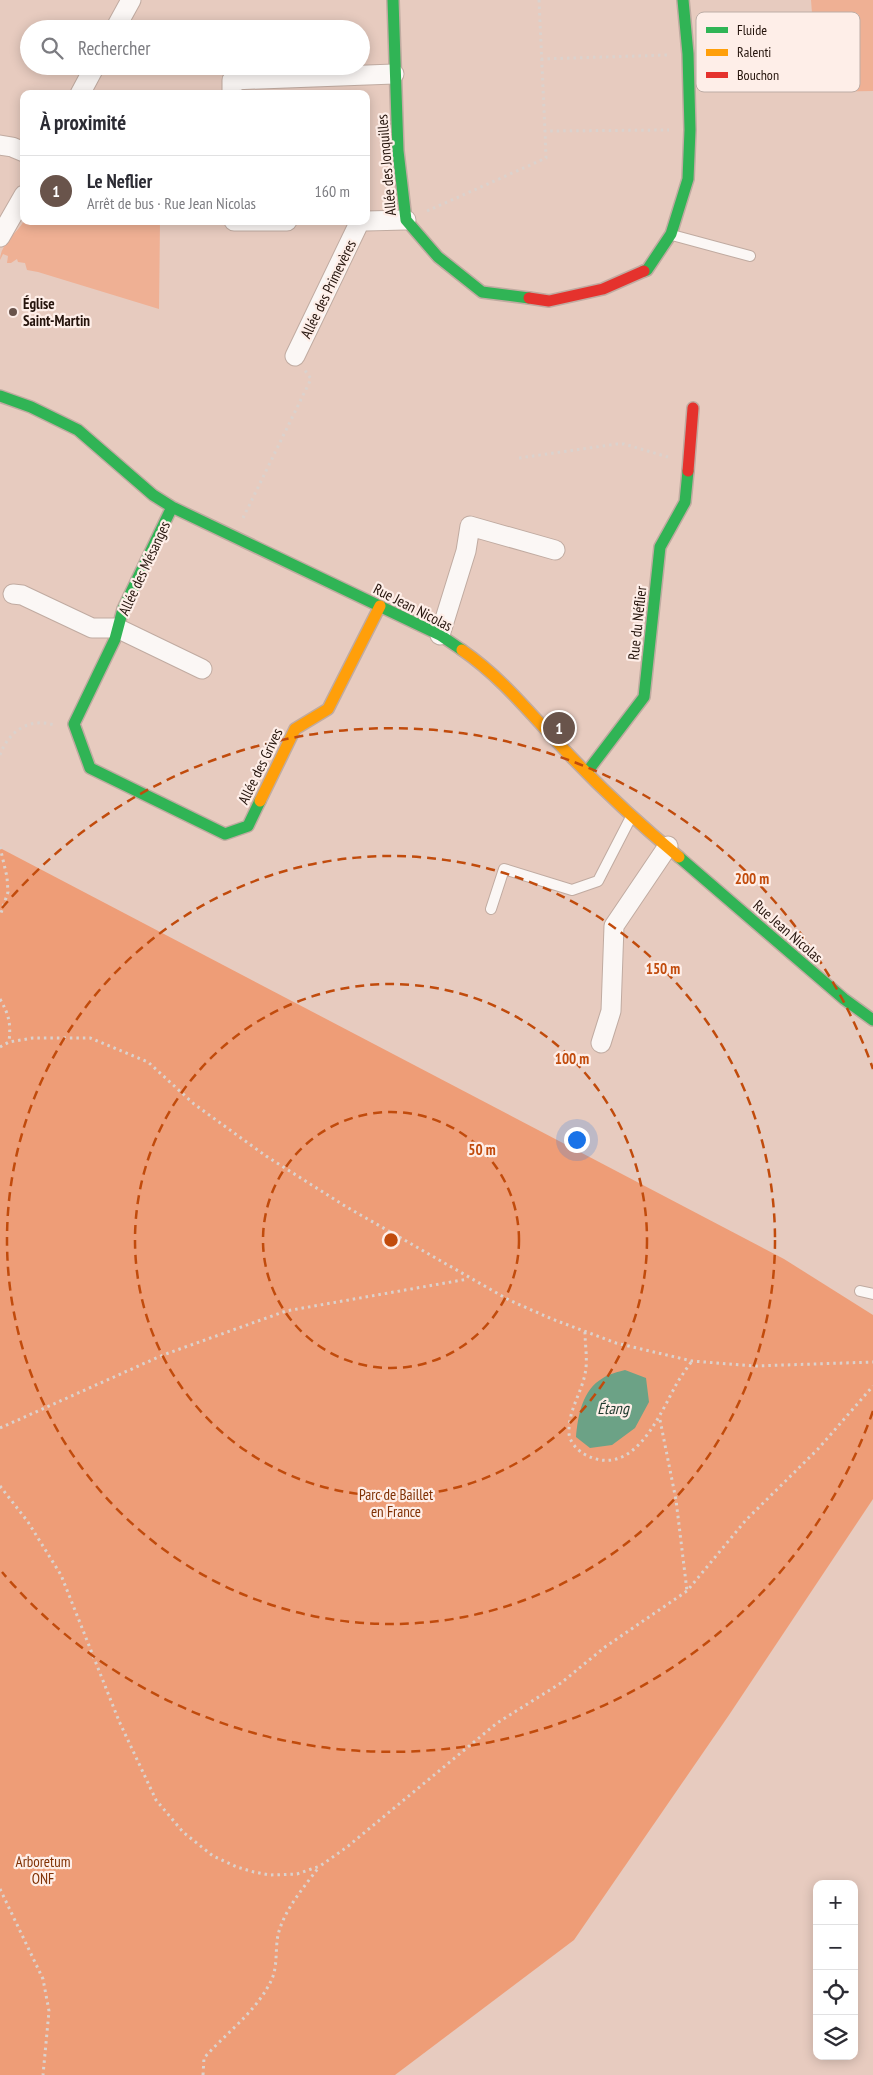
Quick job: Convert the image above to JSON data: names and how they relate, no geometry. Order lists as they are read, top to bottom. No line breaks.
{"streets":{"street":["Allée des Jonquilles","Allée des Primevères","Allée des Mésanges","Rue Jean Nicolas","Rue du Néflier","Allée des Grives"]},"crossings":[["Allée des Mésanges","Rue Jean Nicolas"],["Allée des Mésanges","Allée des Grives"],["Rue Jean Nicolas","Rue du Néflier"],["Rue Jean Nicolas","Allée des Grives"]],"water":["Étang"],"parks":["Parc de Baillet en France","Arboretum ONF"],"places":["Église Saint-Martin"],"legend":["Fluide","Ralenti","Bouchon"],"page":{"search":"Rechercher","heading":"À proximité","list":[{"mark":"1","name":"Le Neflier","note":"Arrêt de bus · Rue Jean Nicolas","value":"160 m"}],"pins":"1","map_buttons":["+","−"]},"rings":["200 m","150 m","100 m","50 m"]}
